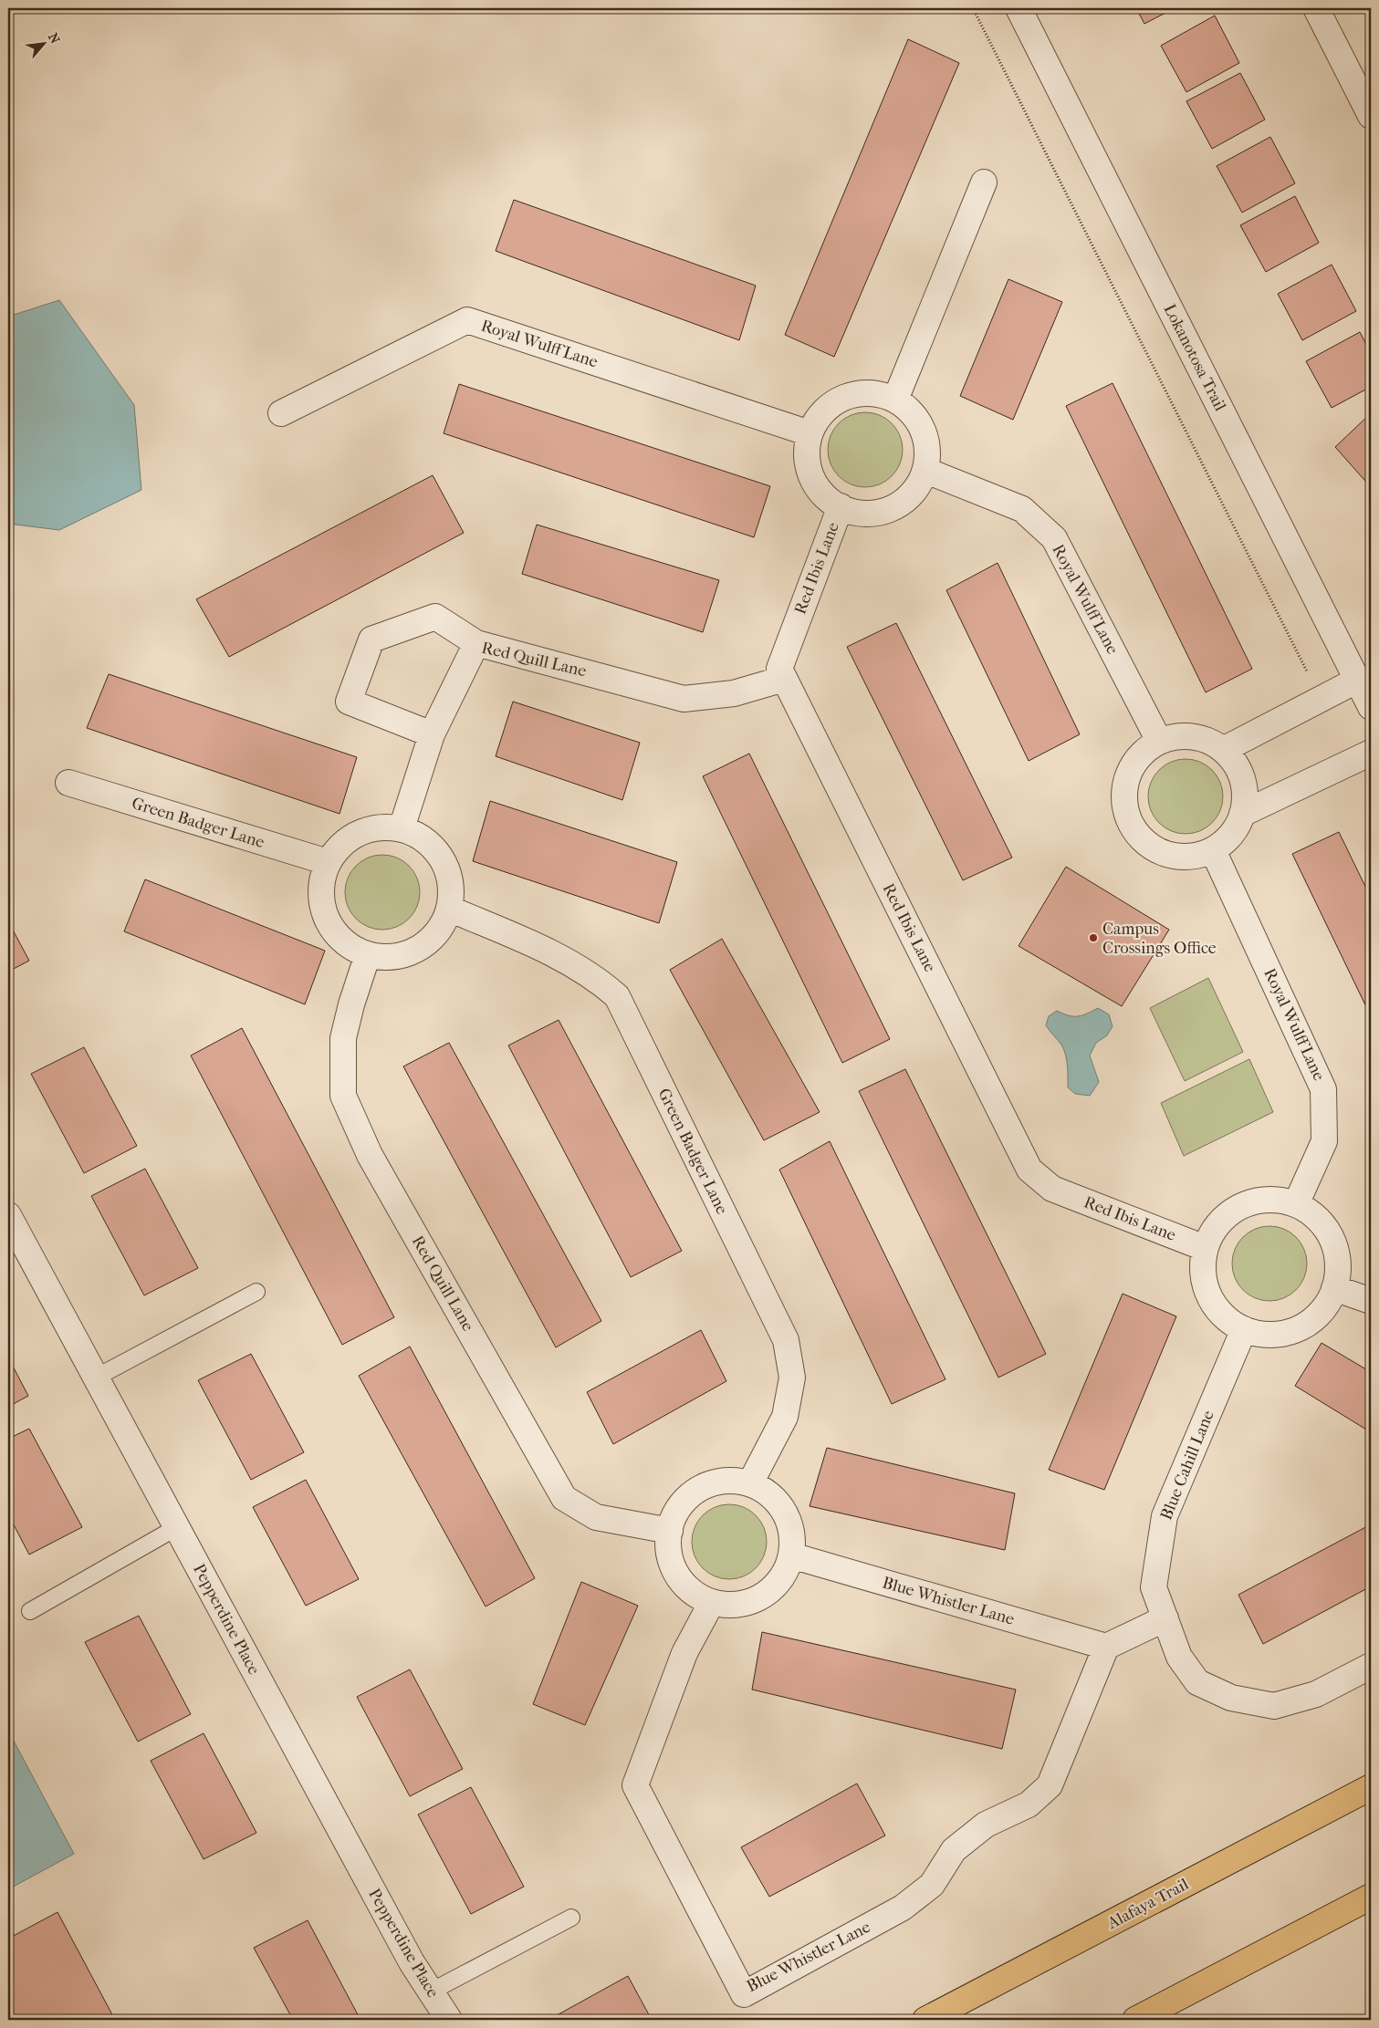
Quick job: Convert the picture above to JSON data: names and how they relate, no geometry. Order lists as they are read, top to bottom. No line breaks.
{"streets":{"main road":["Alafaya Trail"],"street":["Royal Wulff Lane","Lokanotosa Trail","Red Ibis Lane","Red Quill Lane","Green Badger Lane","Blue Cahill Lane","Blue Whistler Lane","Pepperdine Place"]},"crossings":[["Royal Wulff Lane","Red Ibis Lane"],["Royal Wulff Lane","Blue Cahill Lane"],["Red Ibis Lane","Red Quill Lane"],["Red Ibis Lane","Blue Cahill Lane"],["Red Quill Lane","Green Badger Lane"],["Red Quill Lane","Blue Whistler Lane"],["Green Badger Lane","Blue Whistler Lane"]],"places":["Campus Crossings Office"],"north":"top right"}
